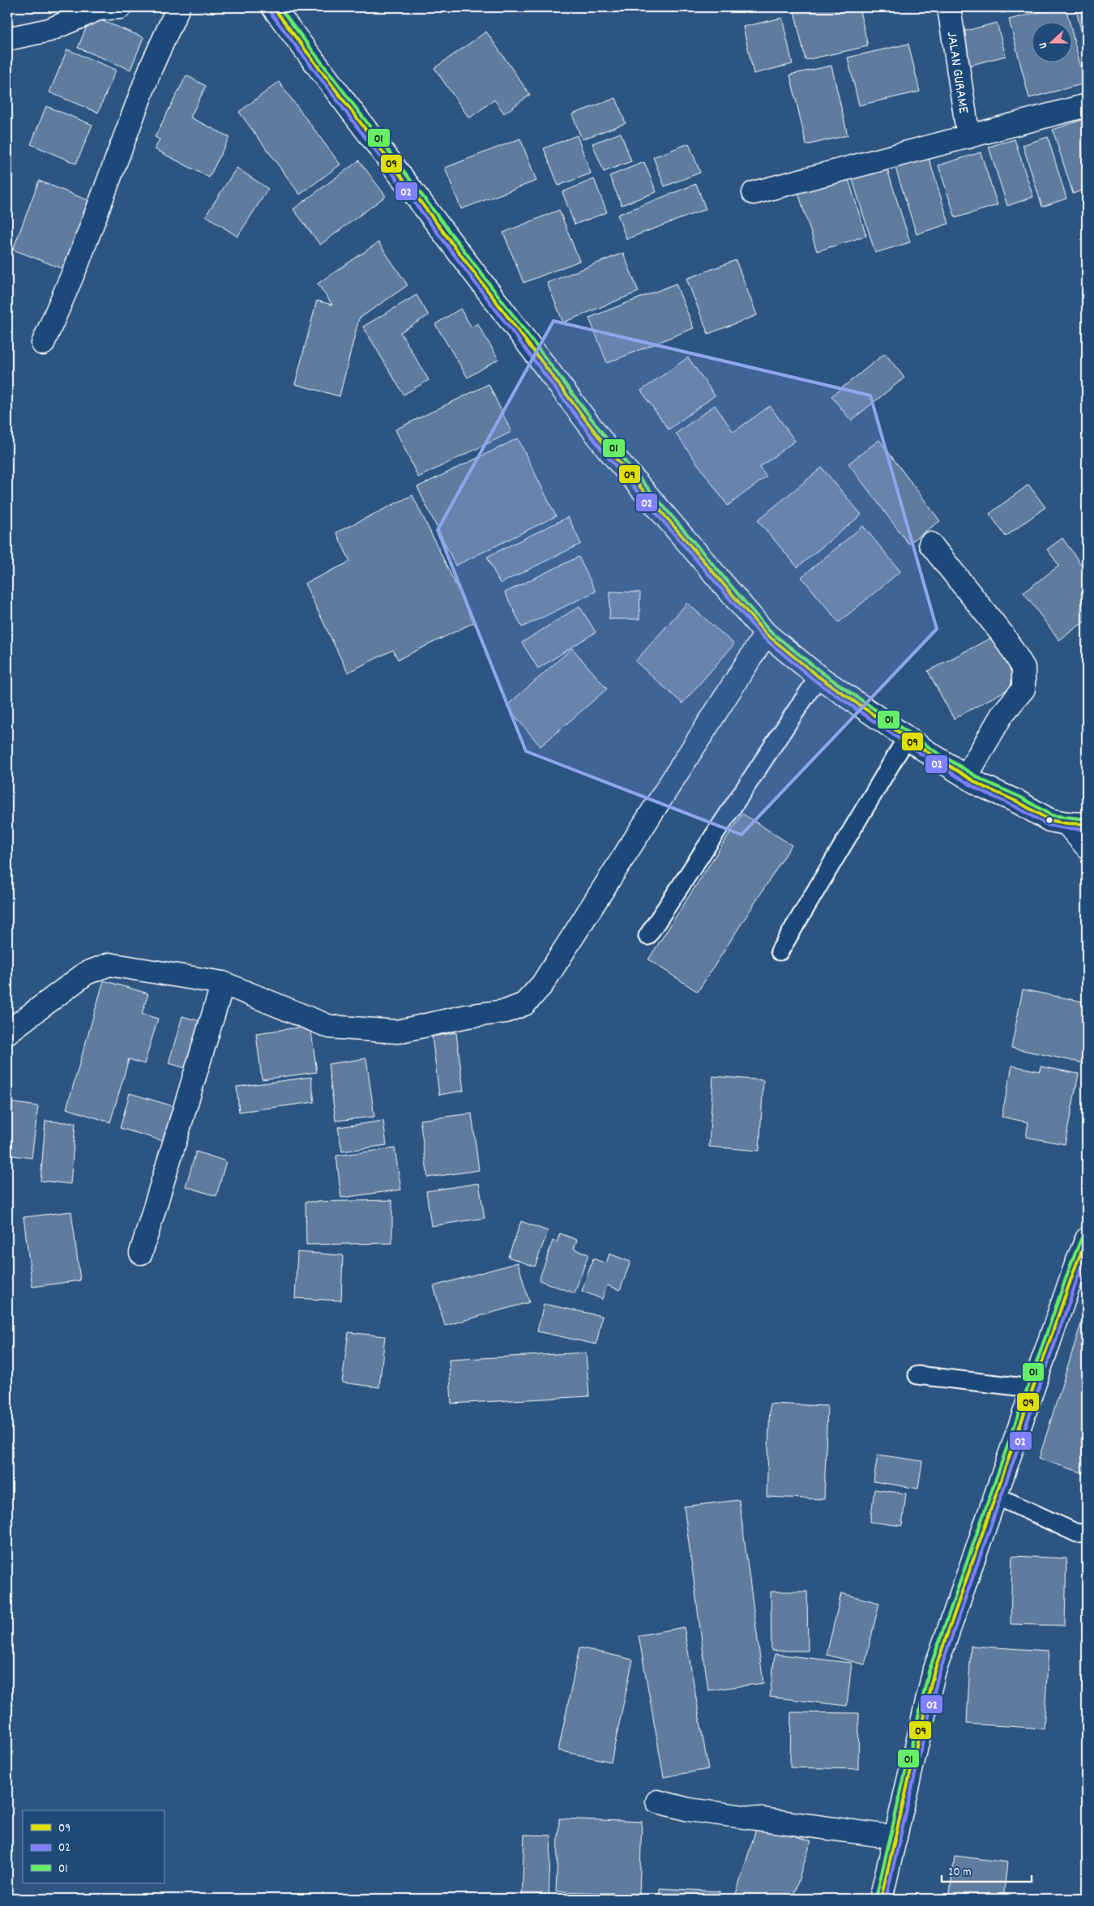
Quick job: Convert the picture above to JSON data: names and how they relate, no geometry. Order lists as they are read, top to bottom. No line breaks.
{"streets":{"main road":["JALAN GURAME"]},"lines":["transit line 09","transit line 01","transit line 02"],"legend":["09","02","01"],"scale_bar":"20 m","north":"left"}
